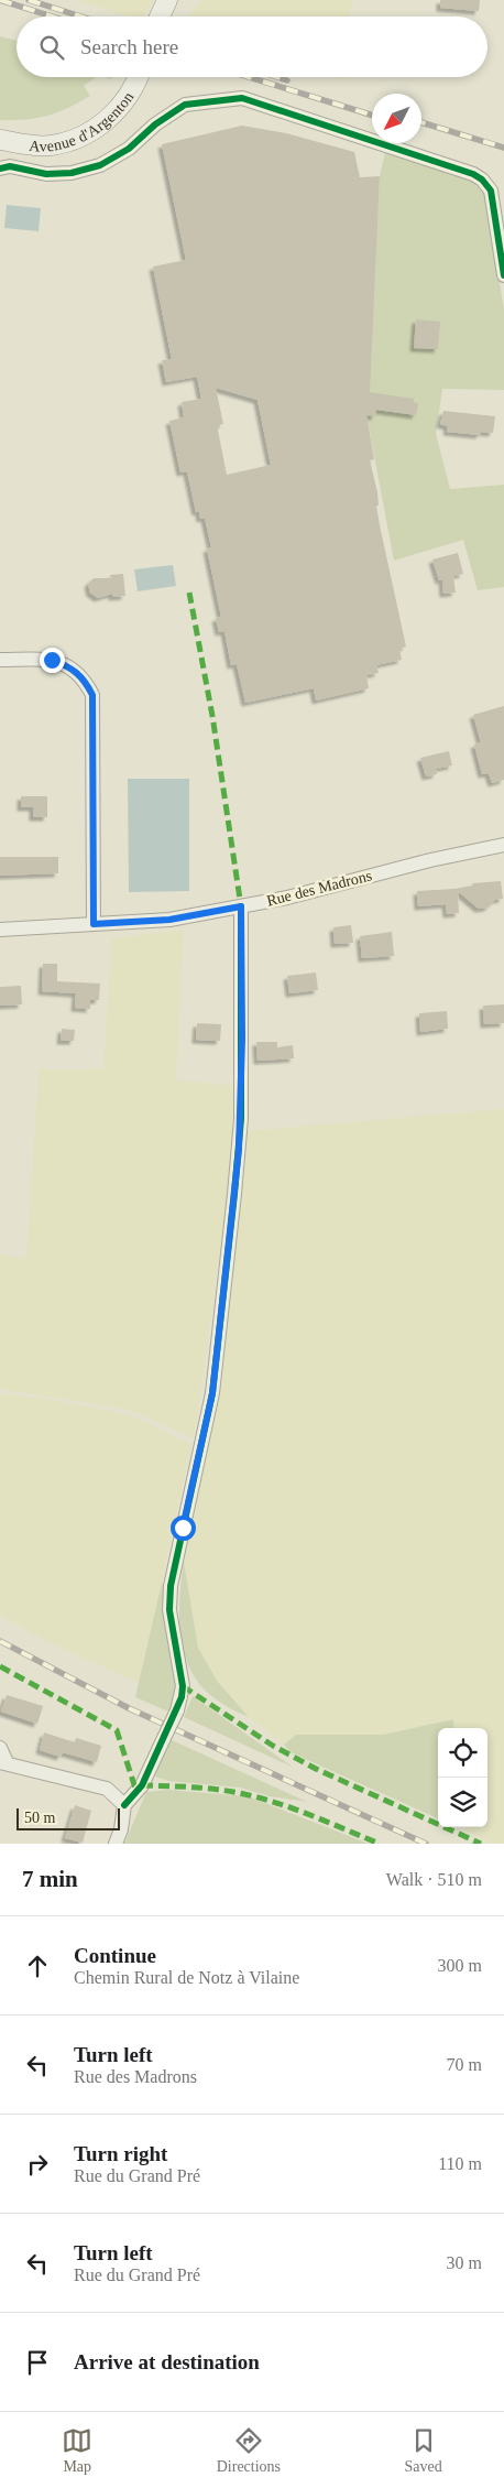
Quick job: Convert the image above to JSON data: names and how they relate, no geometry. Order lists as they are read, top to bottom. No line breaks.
{"streets":{"main road":["Avenue d'Argenton"],"street":["Rue des Madrons"]},"scale_bar":"50 m","north":"bottom left","page":{"search":"Search here","scale":"50 m","heading":["7 min","Walk · 510 m"],"list":[["Continue","Chemin Rural de Notz à Vilaine","300 m"],["Turn left","Rue des Madrons","70 m"],["Turn right","Rue du Grand Pré","110 m"],["Turn left","Rue du Grand Pré","30 m"],"Arrive at destination"],"nav":["Map","Directions","Saved"]}}
